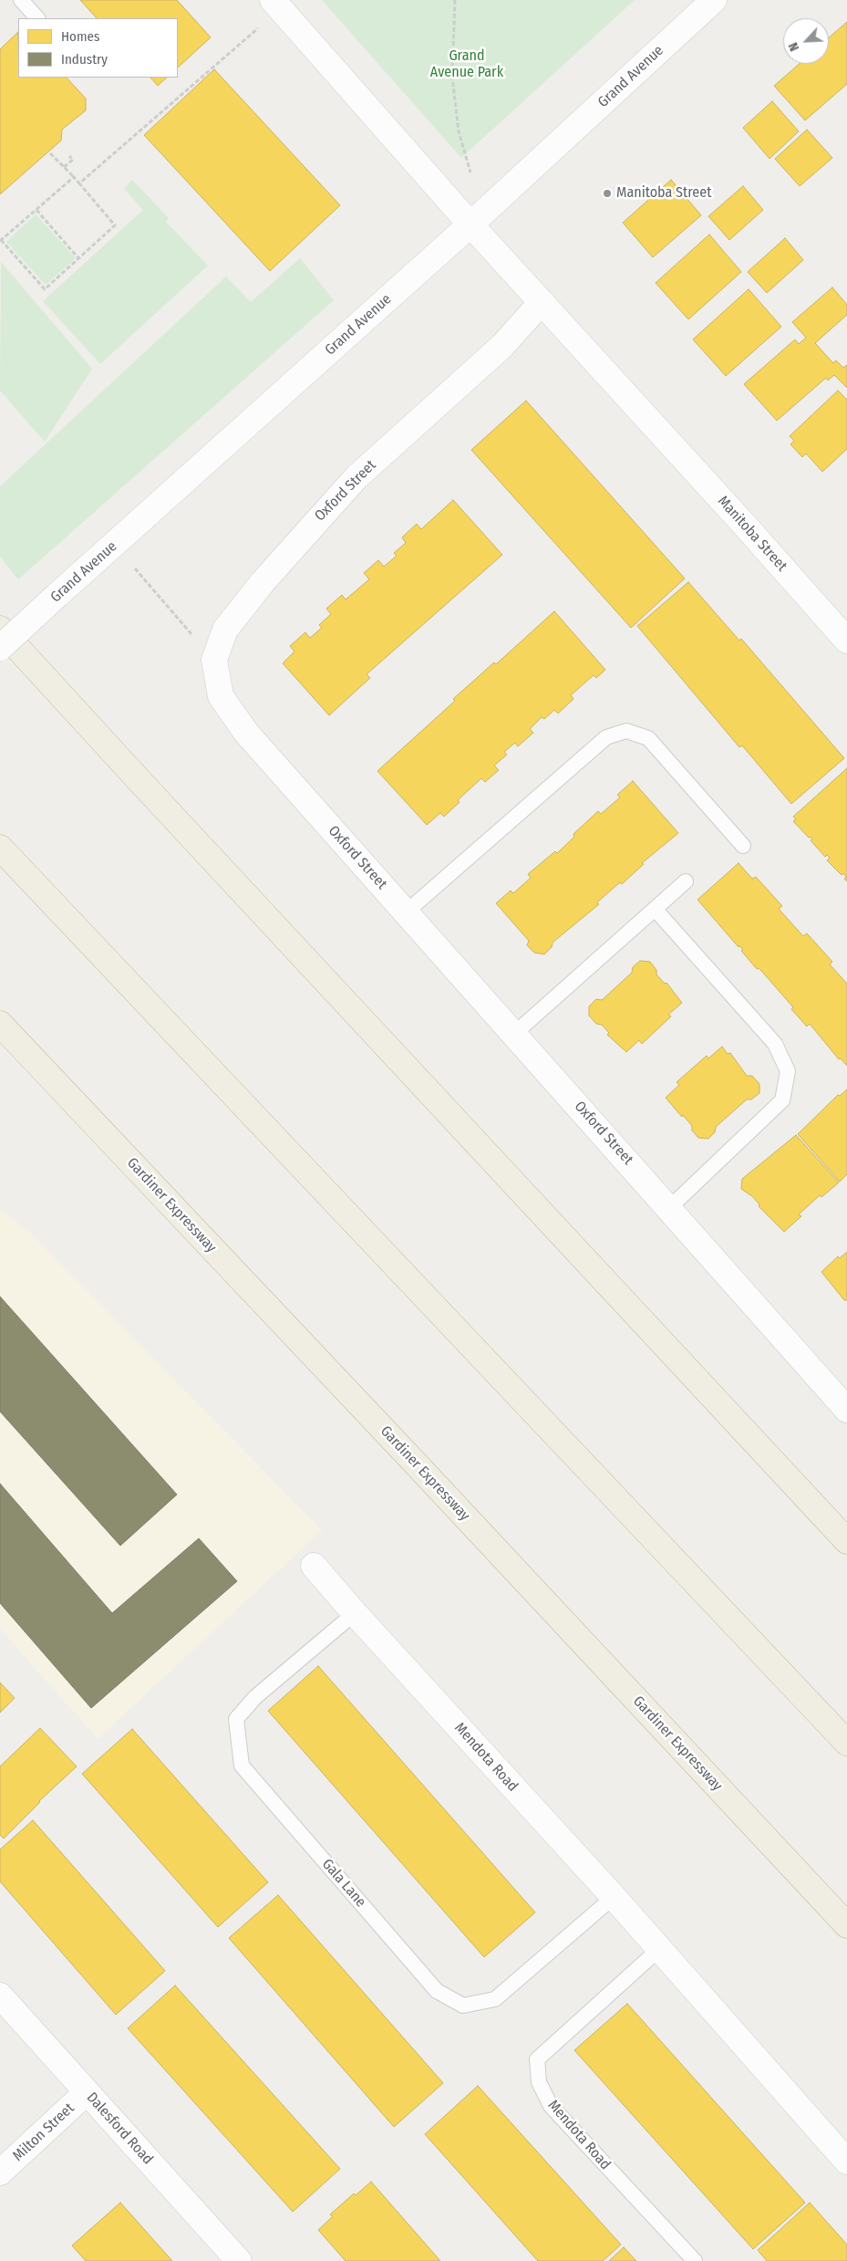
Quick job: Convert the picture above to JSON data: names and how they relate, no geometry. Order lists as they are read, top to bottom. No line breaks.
{"streets":{"highway":["Gardiner Expressway"],"street":["Grand Avenue","Oxford Street","Manitoba Street","Mendota Road","Dalesford Road","Milton Street"],"lane":["Gala Lane"]},"crossings":[["Grand Avenue","Manitoba Street"],["Oxford Street","Manitoba Street"],["Mendota Road","Gala Lane"],["Dalesford Road","Milton Street"]],"parks":["Grand Avenue Park"],"places":["Manitoba Street"],"legend":["Homes","Industry"],"north":"bottom left"}
